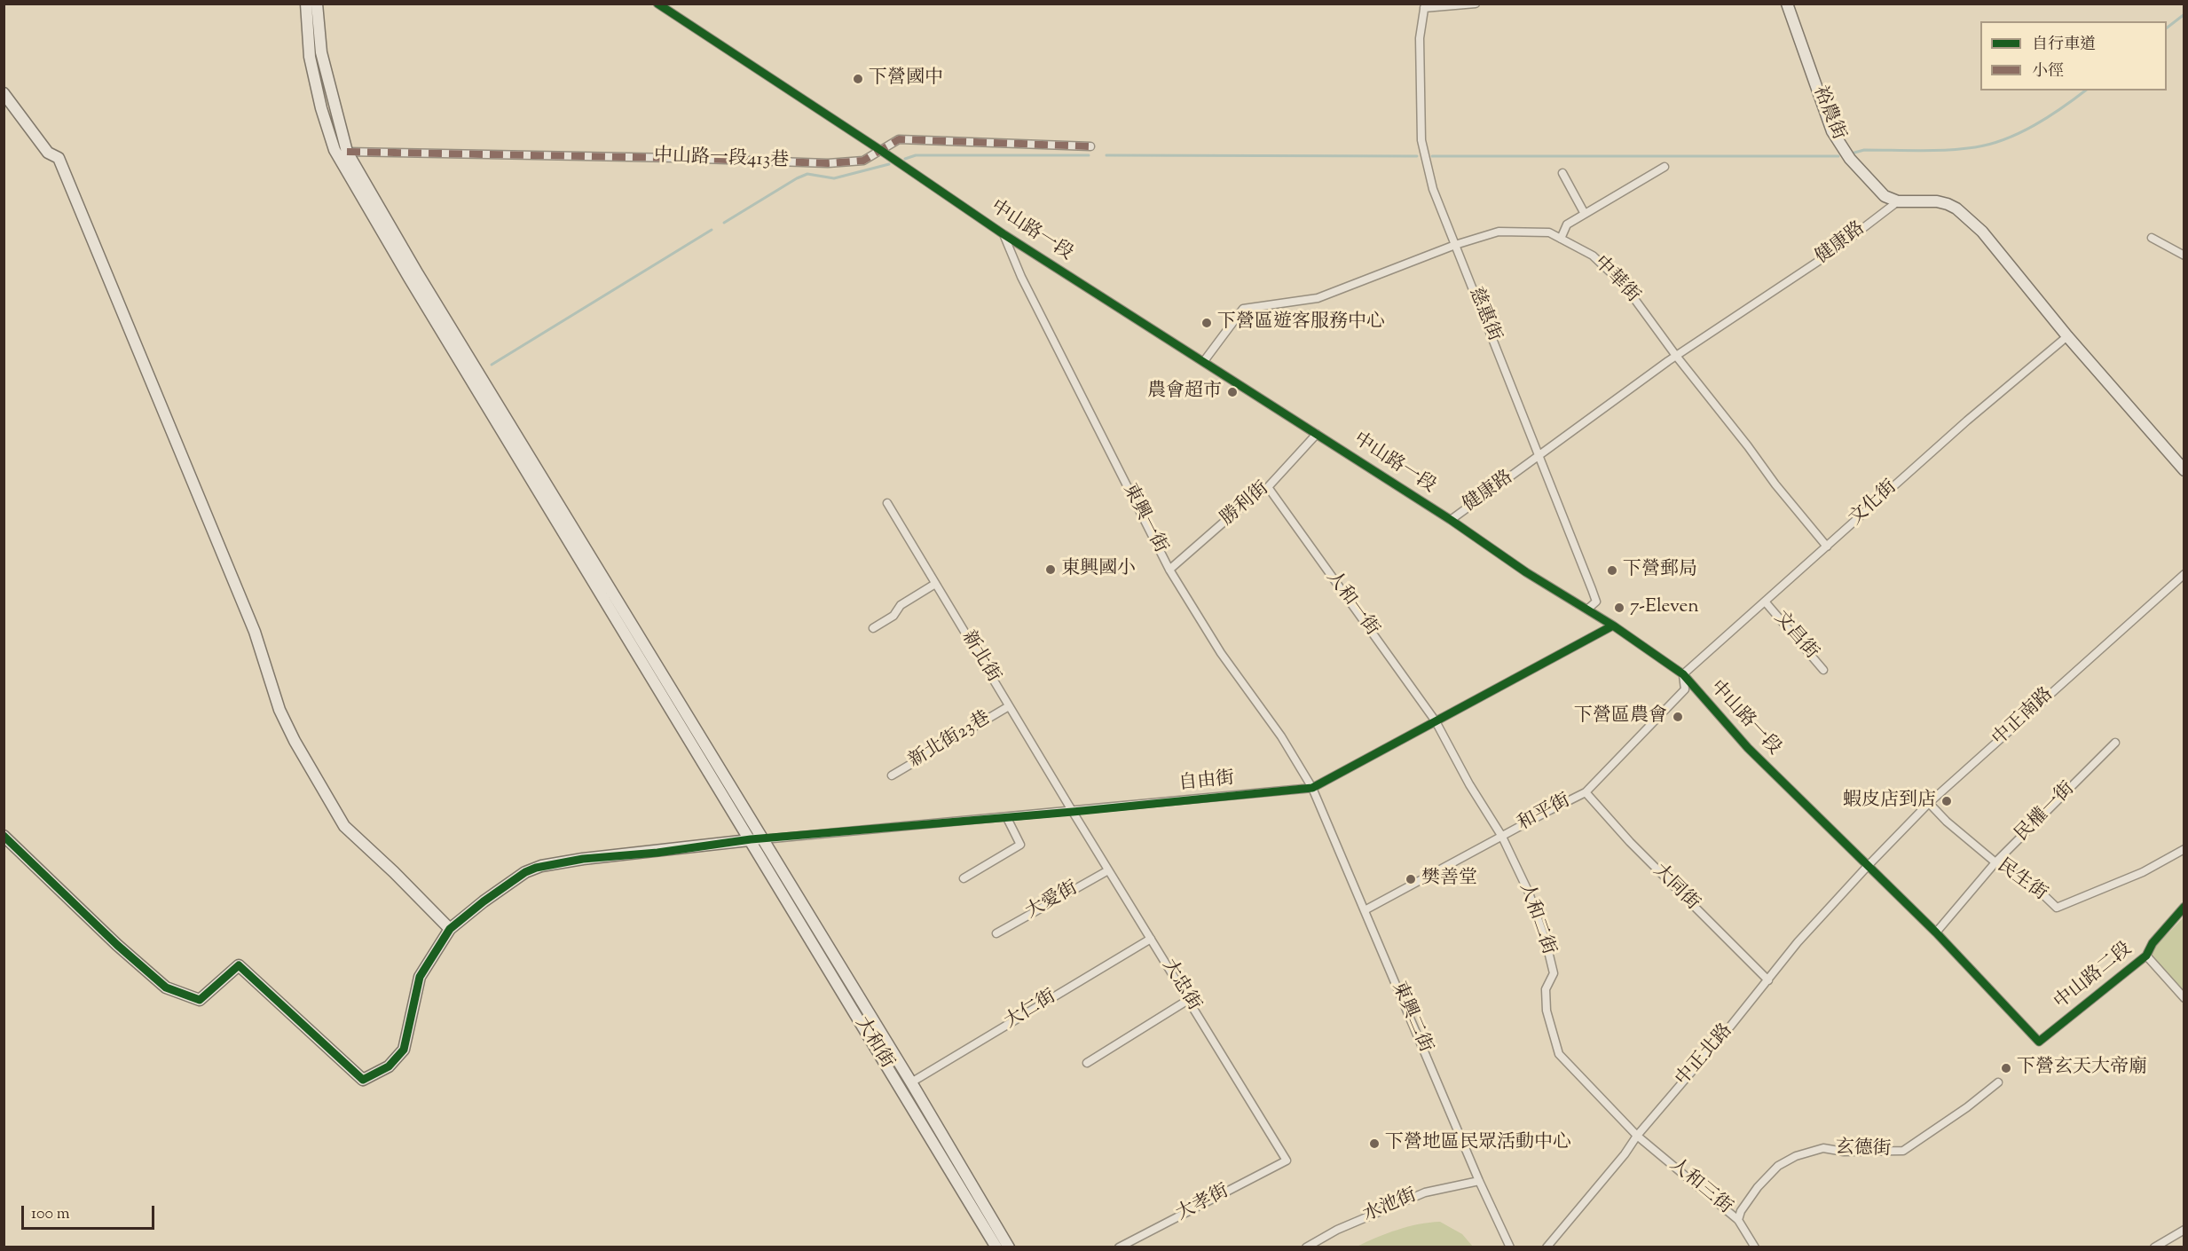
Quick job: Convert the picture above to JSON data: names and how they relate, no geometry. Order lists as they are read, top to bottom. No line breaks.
{"streets":{"main road":["裕農街","大和街"],"street":["中山路一段413巷","中山路一段","健康路","中華街","慈惠街","文化街","勝利街","東興一街","人和一街","文昌街","新北街","中正南路","新北街23巷","自由街","民權一街","和平街","民生街","大同街","大愛街","人和二街","中山路二段","大忠街","大仁街","東興二街","中正北路","玄德街","人和三街","大孝街","水池街"]},"crossings":[["裕農街","健康路"],["中山路一段413巷","中山路一段"],["中山路一段413巷","大和街"],["中山路一段","健康路"],["中山路一段","中華街"],["中山路一段","慈惠街"],["中山路一段","文化街"],["中山路一段","勝利街"],["中山路一段","東興一街"],["中山路一段","中正南路"],["中山路一段","自由街"],["中山路一段","民權一街"],["中山路一段","和平街"],["中山路一段","中山路二段"],["中山路一段","中正北路"],["健康路","中華街"],["健康路","慈惠街"],["中華街","慈惠街"],["中華街","文化街"],["文化街","文昌街"],["文化街","和平街"],["勝利街","東興一街"],["勝利街","人和一街"],["東興一街","自由街"],["東興一街","東興二街"],["人和一街","自由街"],["人和一街","人和二街"],["新北街","新北街23巷"],["新北街","自由街"],["新北街","大忠街"],["中正南路","民生街"],["中正南路","中正北路"],["自由街","人和二街"],["自由街","大忠街"],["自由街","東興二街"],["自由街","大和街"],["民權一街","民生街"],["和平街","大同街"],["和平街","人和二街"],["和平街","東興二街"],["大同街","中正北路"],["大愛街","大忠街"],["人和二街","中正北路"],["人和二街","人和三街"],["大忠街","大仁街"],["大忠街","大孝街"],["大仁街","大和街"],["東興二街","水池街"],["中正北路","人和三街"],["玄德街","人和三街"]],"places":["下營國中","下營區遊客服務中心","農會超市","東興國小","下營郵局","7-Eleven","下營區農會","蝦皮店到店","樊善堂","下營玄天大帝廟","下營地區民眾活動中心"],"legend":["自行車道","小徑"],"scale_bar":"100 m"}
